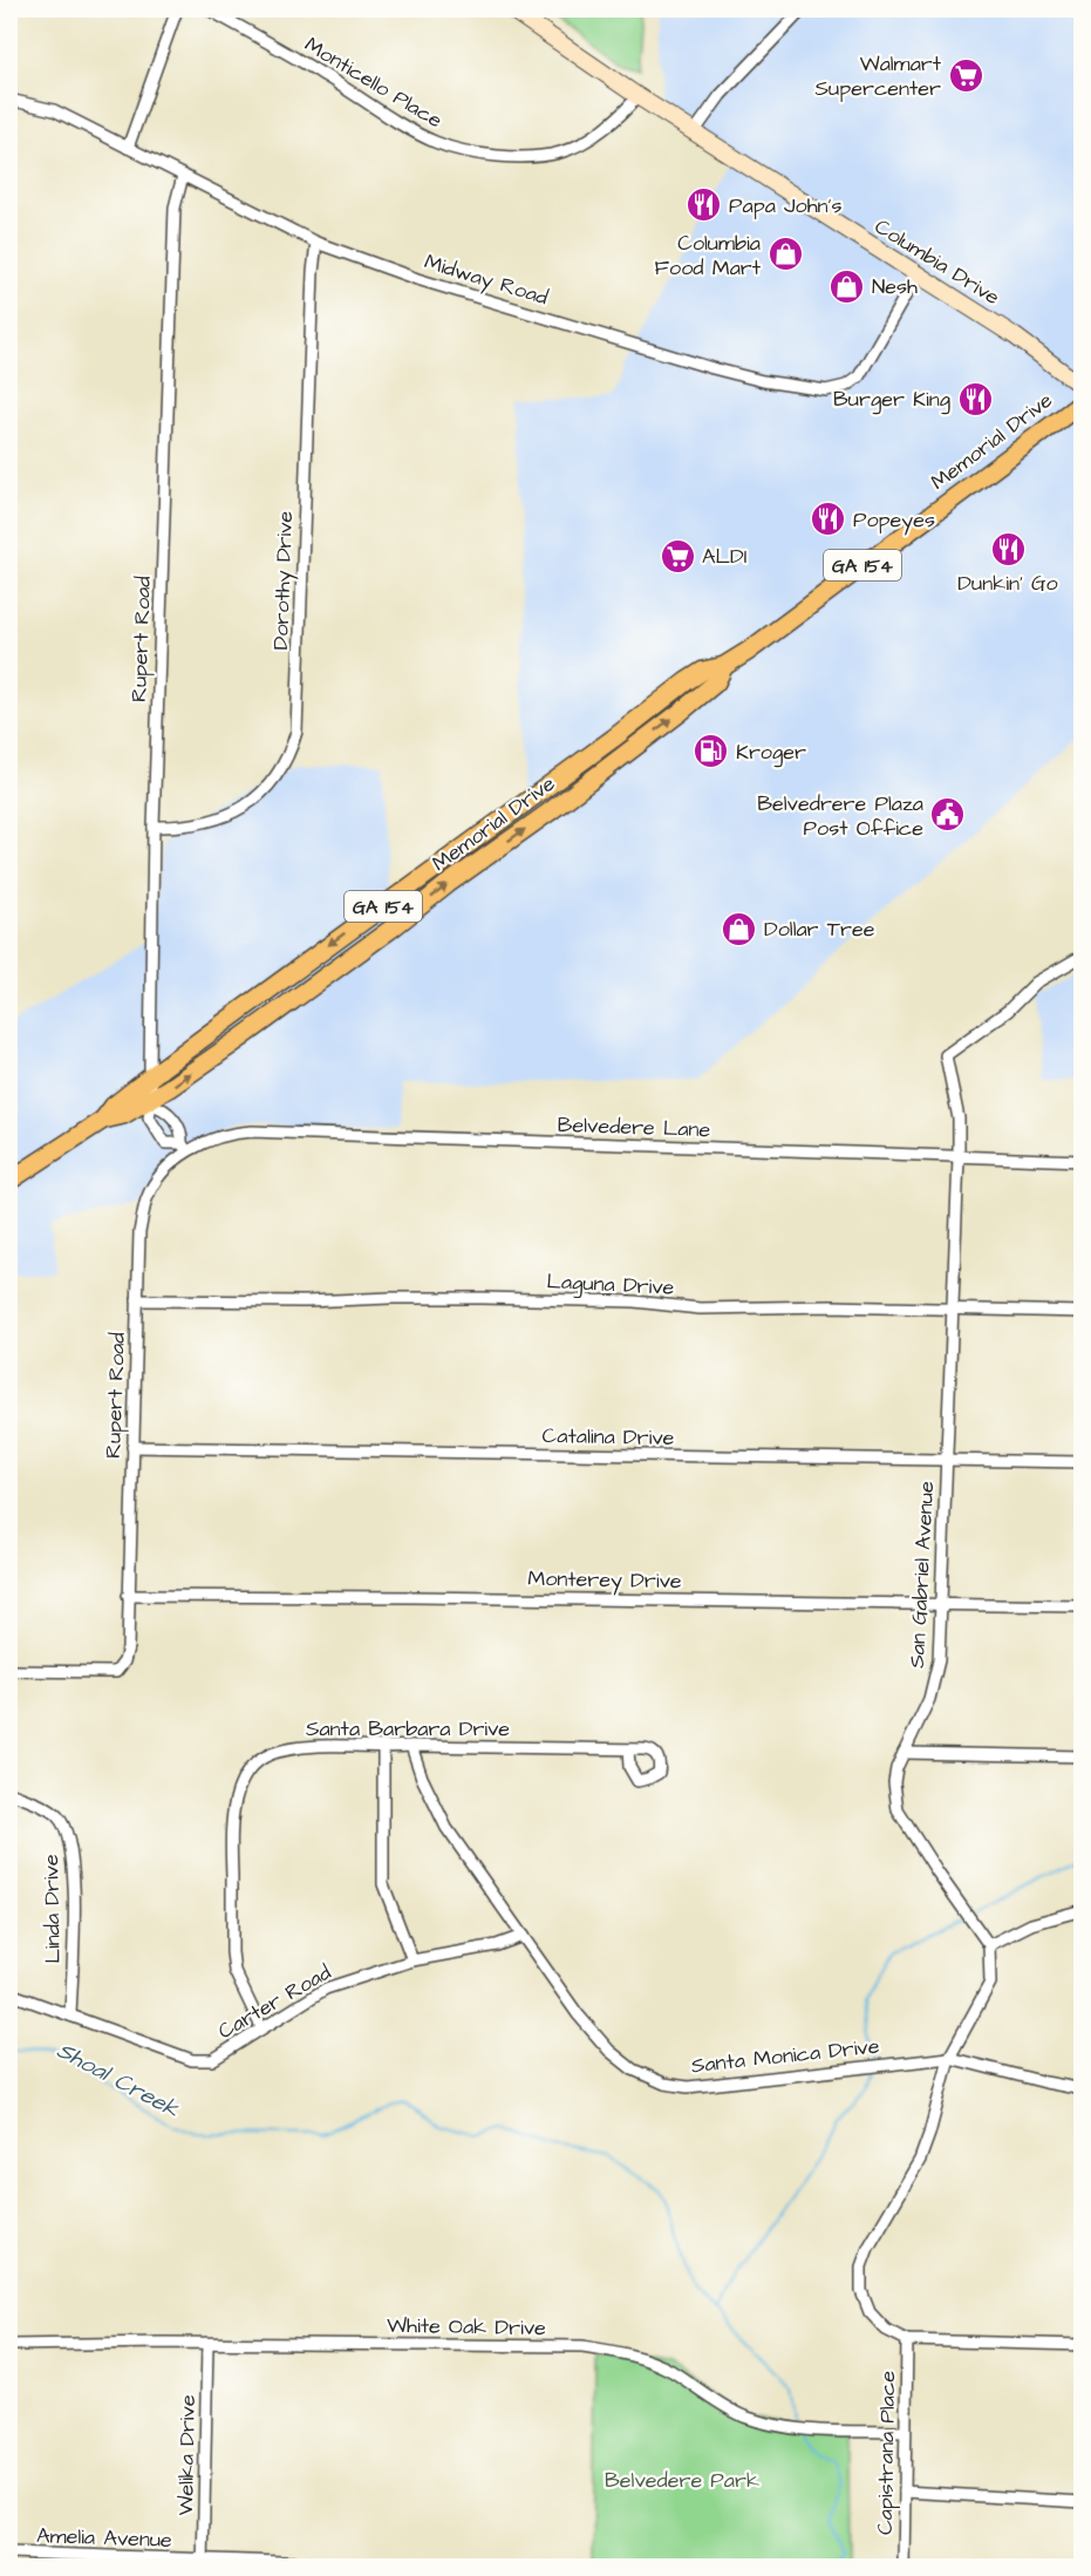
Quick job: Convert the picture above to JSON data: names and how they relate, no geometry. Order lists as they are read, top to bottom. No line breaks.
{"streets":{"main road":["Columbia Drive","Memorial Drive","GA 154"],"street":["Monticello Place","Midway Road","Dorothy Drive","Rupert Road","Belvedere Lane","Laguna Drive","Catalina Drive","San Gabriel Avenue","Monterey Drive","Santa Barbara Drive","Linda Drive","Carter Road","Santa Monica Drive","White Oak Drive","Capistrana Place","Welika Drive","Amelia Avenue"]},"crossings":[["Monticello Place","Columbia Drive"],["Columbia Drive","Midway Road"],["Midway Road","Dorothy Drive"],["Midway Road","Rupert Road"],["Memorial Drive","Rupert Road"],["Dorothy Drive","Rupert Road"],["Rupert Road","Belvedere Lane"],["Rupert Road","Laguna Drive"],["Rupert Road","Catalina Drive"],["Rupert Road","Monterey Drive"],["Belvedere Lane","San Gabriel Avenue"],["Laguna Drive","San Gabriel Avenue"],["Catalina Drive","San Gabriel Avenue"],["San Gabriel Avenue","Monterey Drive"],["Santa Barbara Drive","Carter Road"],["Santa Barbara Drive","Santa Monica Drive"],["Linda Drive","Carter Road"],["Carter Road","Santa Monica Drive"],["White Oak Drive","Capistrana Place"],["White Oak Drive","Welika Drive"],["Welika Drive","Amelia Avenue"]],"water":["Shoal Creek"],"parks":["Belvedere Park"],"places":{"supermarket":["Walmart Supercenter","ALDI"],"restaurant":["Papa John's","Burger King","Popeyes","Dunkin' Go"],"shop":["Columbia Food Mart","Nesh","Dollar Tree"],"fuel station":["Kroger"],"public building":["Belvedrere Plaza Post Office"]}}
